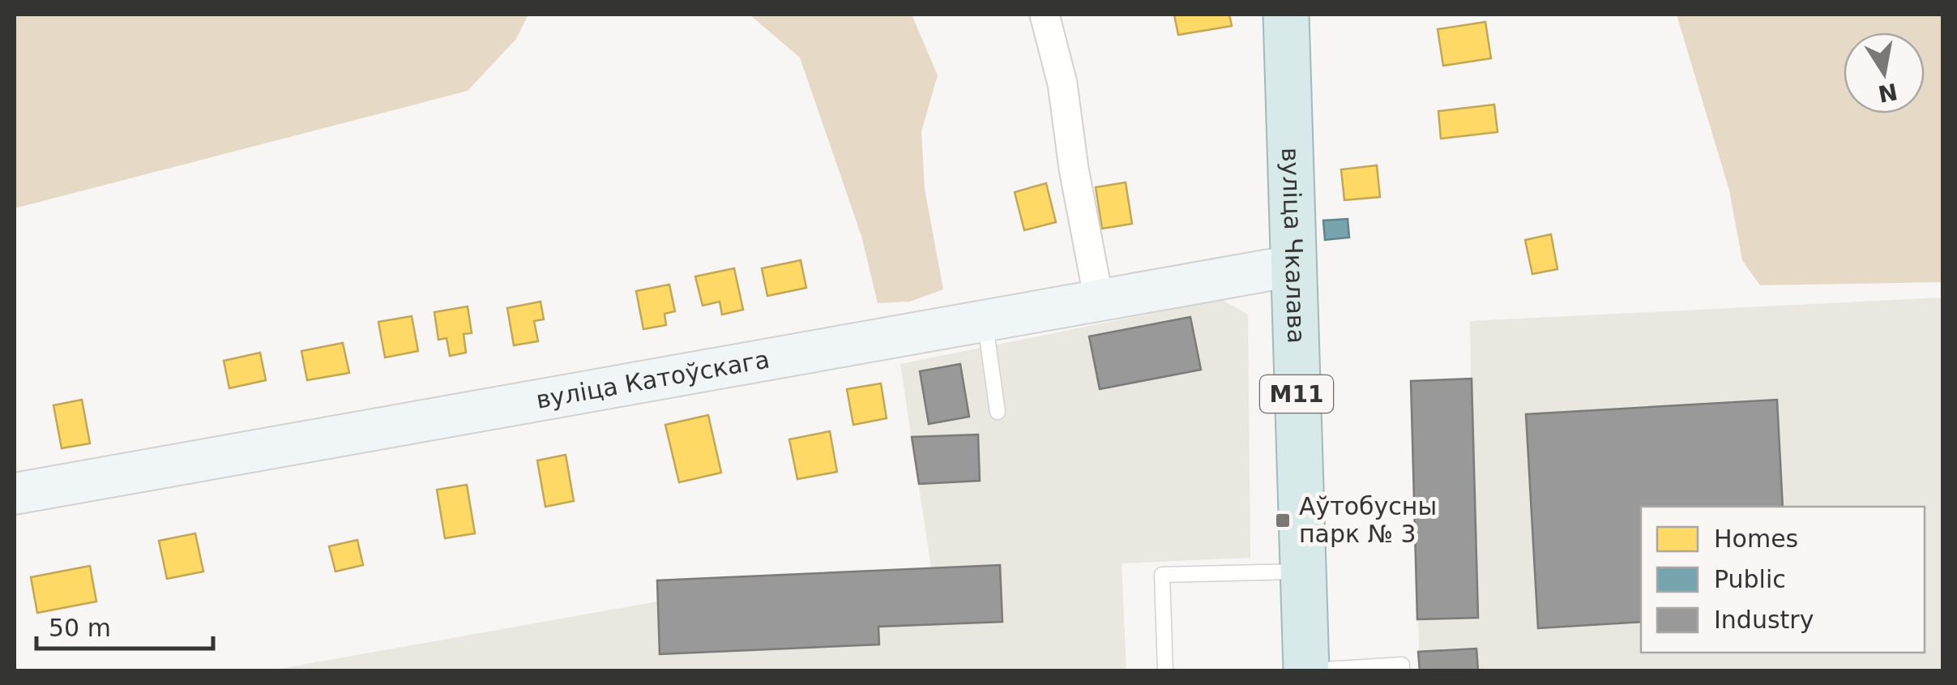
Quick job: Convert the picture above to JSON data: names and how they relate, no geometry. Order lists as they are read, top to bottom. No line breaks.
{"streets":{"highway":["вуліца Чкалава","М11"],"main road":["вуліца Катоўскага"]},"crossings":[["вуліца Чкалава","вуліца Катоўскага"]],"places":{"transit":["Аўтобусны парк № 3"]},"legend":["Homes","Public","Industry"],"scale_bar":"50 m","north":"bottom"}
